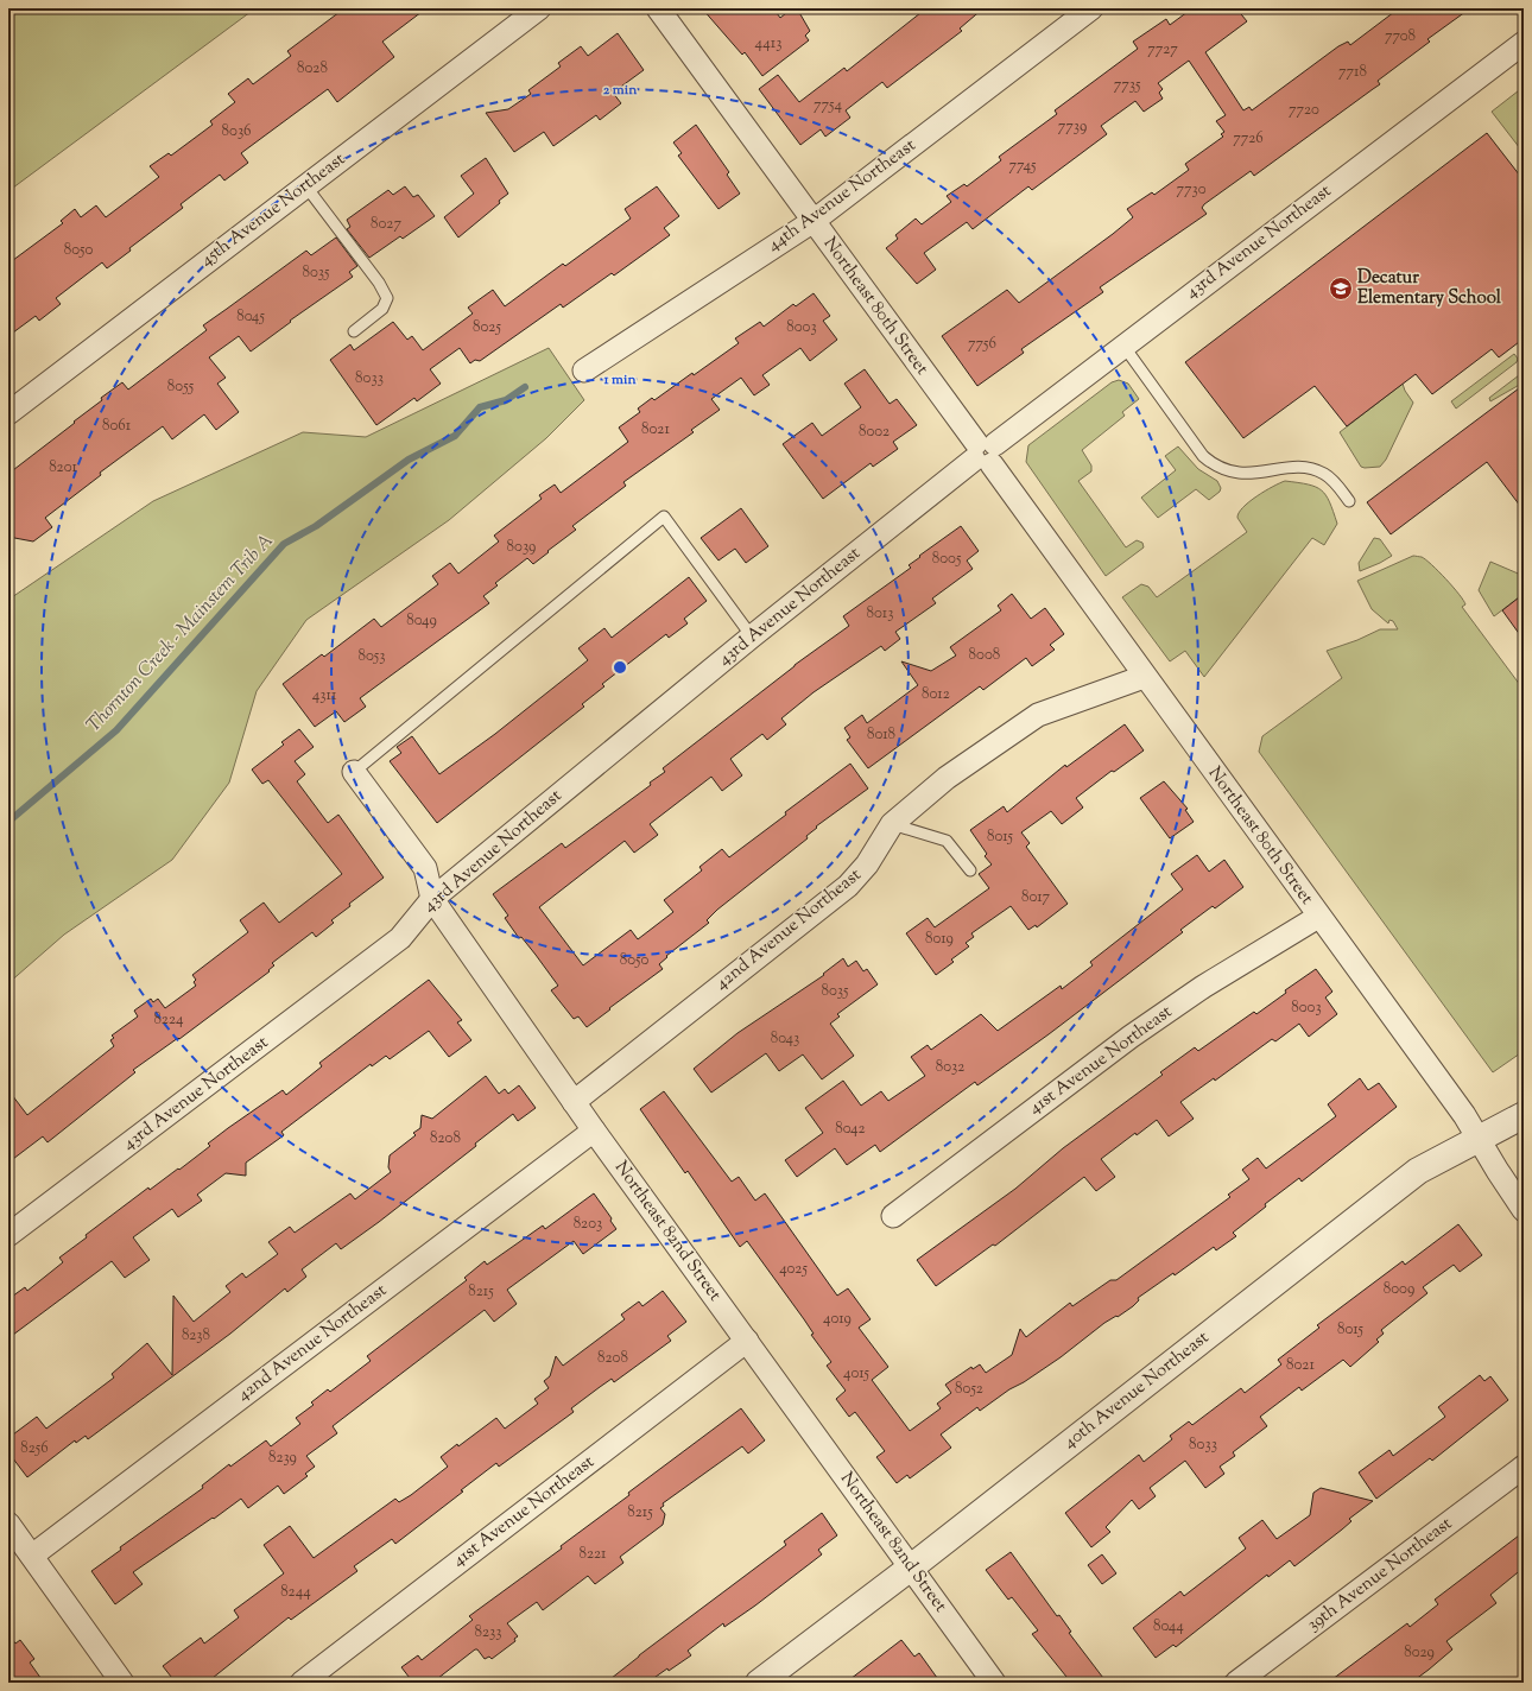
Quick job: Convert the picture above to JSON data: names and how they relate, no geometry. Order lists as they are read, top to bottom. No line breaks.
{"streets":{"street":["44th Avenue Northeast","45th Avenue Northeast","43rd Avenue Northeast","Northeast 80th Street","42nd Avenue Northeast","41st Avenue Northeast","Northeast 82nd Street","40th Avenue Northeast","39th Avenue Northeast"]},"crossings":[["44th Avenue Northeast","Northeast 80th Street"],["43rd Avenue Northeast","Northeast 80th Street"],["43rd Avenue Northeast","Northeast 82nd Street"],["Northeast 80th Street","42nd Avenue Northeast"],["Northeast 80th Street","41st Avenue Northeast"],["Northeast 80th Street","40th Avenue Northeast"],["42nd Avenue Northeast","Northeast 82nd Street"],["41st Avenue Northeast","Northeast 82nd Street"],["Northeast 82nd Street","40th Avenue Northeast"]],"water":["Thornton Creek - Mainstem Trib A"],"places":{"school or university":["Decatur Elementary School"]},"house_numbers":["7708","4413","7727","8028","7718","7735","7754","7720","7739","8036","7726","7745","7730","8027","8050","8035","8045","8025","8003","7756","8033","8055","8061","8021","8002","8201","8039","8005","8013","8049","8008","8053","8012","4311","8018","8015","8017","8019","8050","8035","8003","8224","8043","8032","8042","8208","8203","4025","8009","8215","4019","8015","8238","8208","8021","4015","8052","8033","8256","8239","8215","8221","8244","8044","8233","8029"],"rings":["2 min","1 min"]}
